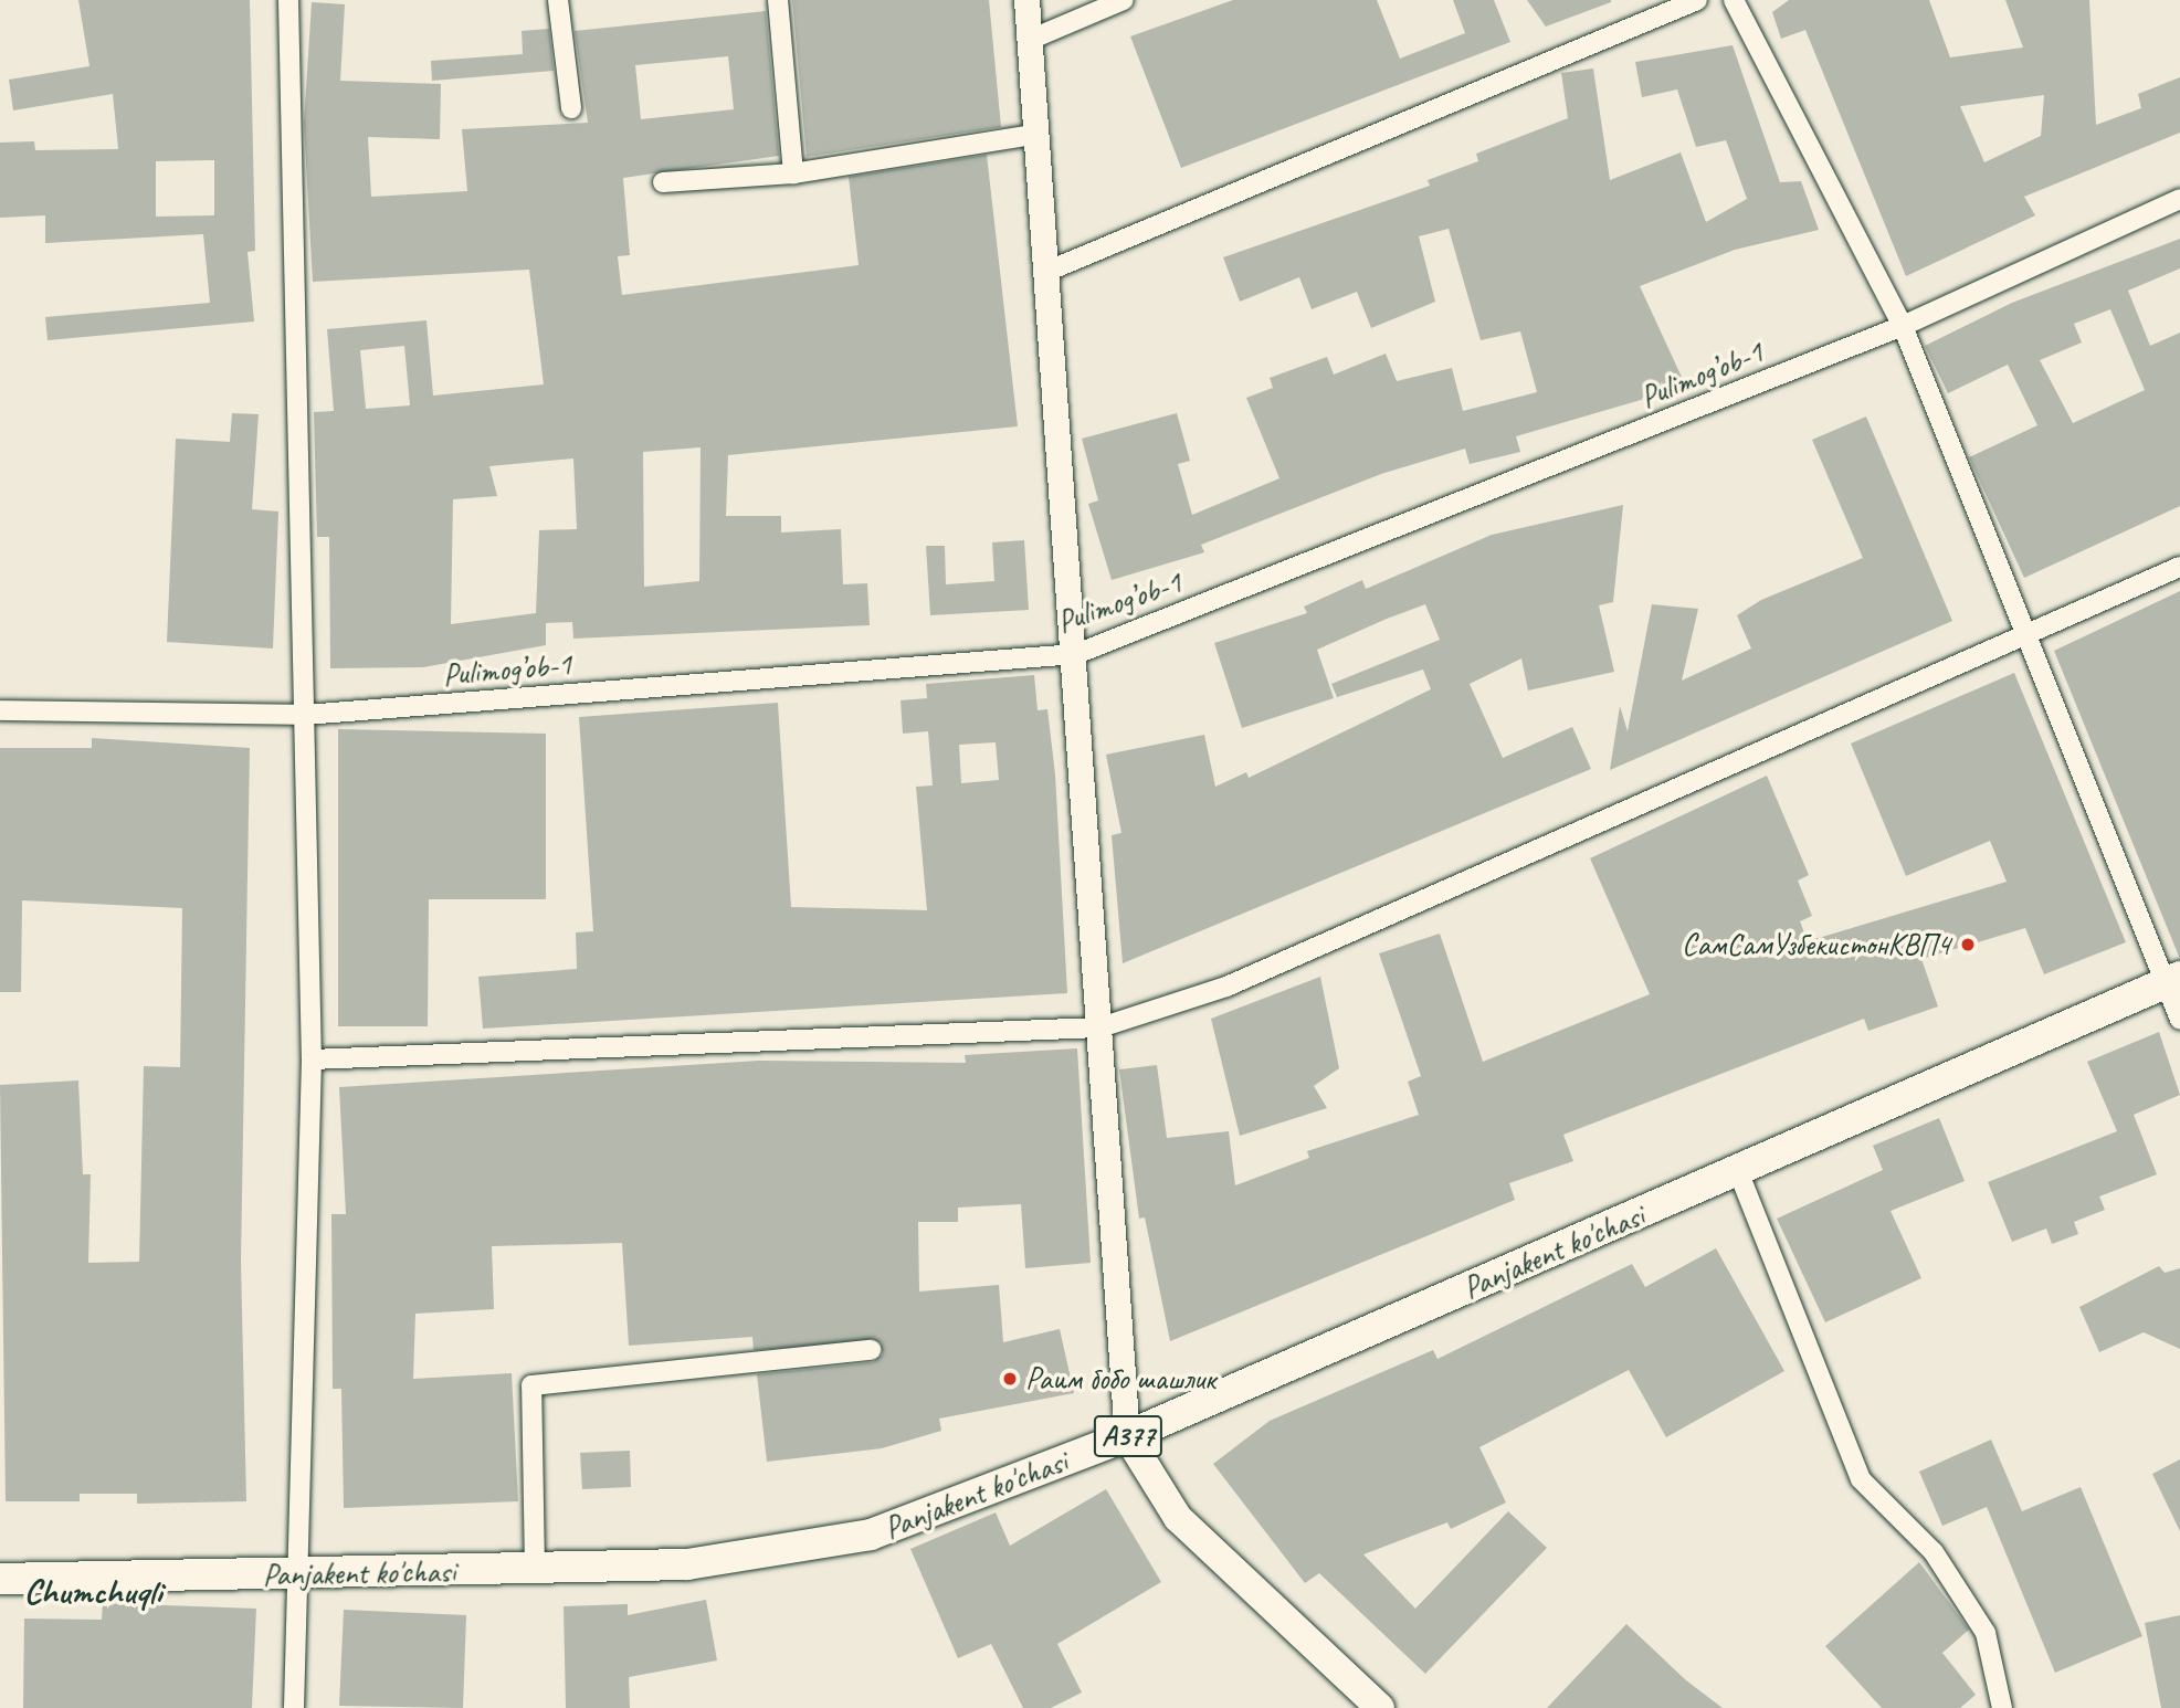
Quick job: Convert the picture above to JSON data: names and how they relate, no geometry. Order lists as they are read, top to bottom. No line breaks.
{"streets":{"main road":["Panjakent ko'chasi","A377"],"street":["Pulimog’ob-1"]},"districts":["Chumchuqli"],"places":["СамСамУзбекистонКВП4","Раим бобо шашлик"]}
